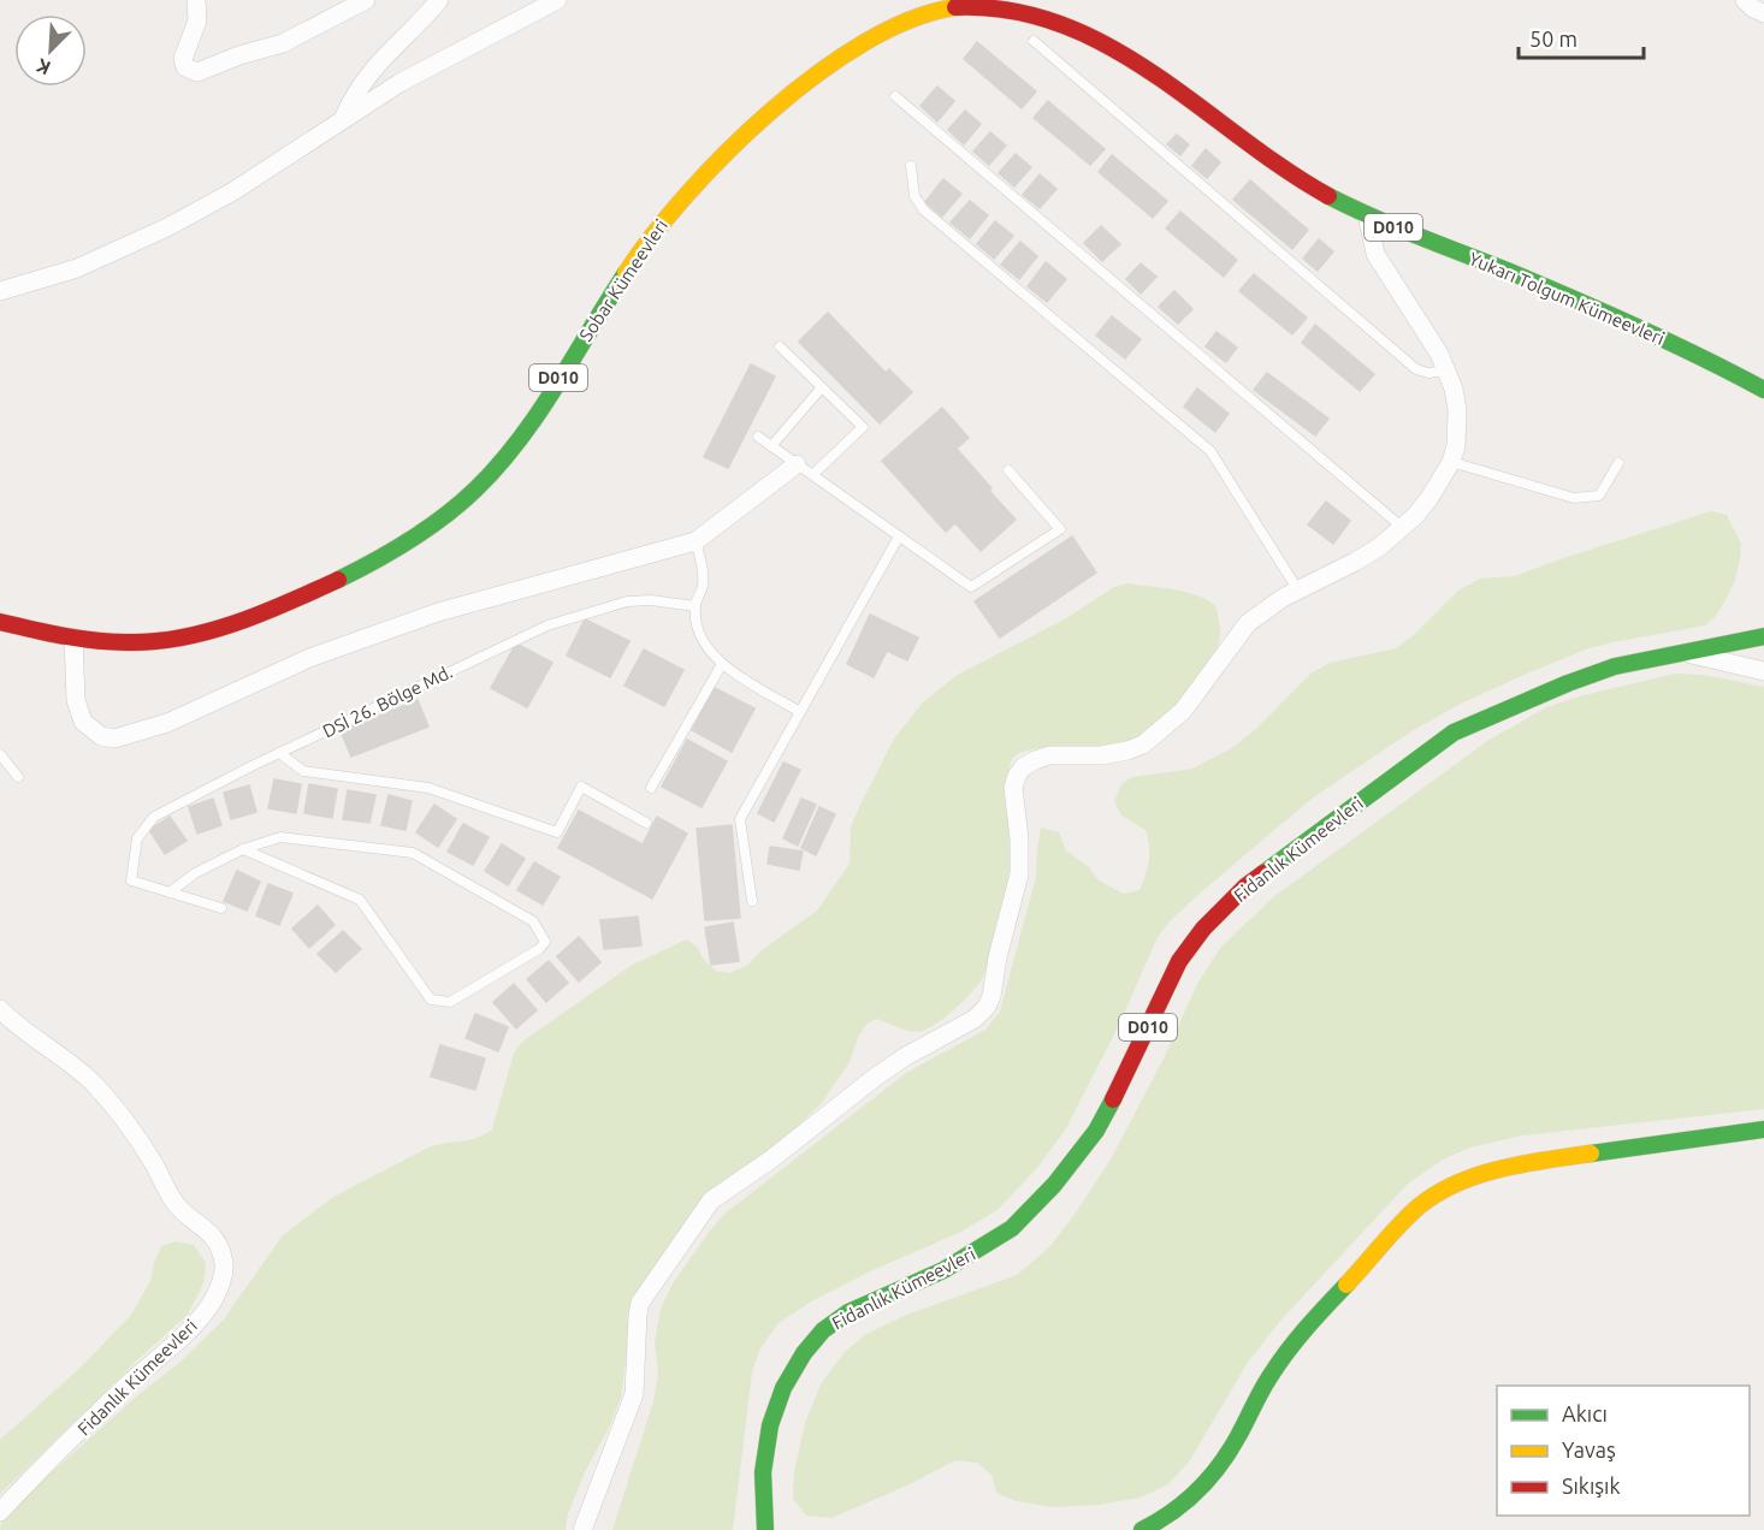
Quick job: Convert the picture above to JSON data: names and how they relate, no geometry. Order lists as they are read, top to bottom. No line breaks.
{"streets":{"main road":["D010","Sobar Kümeevleri","Yukarı Tolgum Kümeevleri","Fidanlık Kümeevleri"],"lane":["DSİ 26. Bölge Md."]},"crossings":[["D010","Fidanlık Kümeevleri"],["Sobar Kümeevleri","Yukarı Tolgum Kümeevleri"]],"legend":["Akıcı","Yavaş","Sıkışık"],"scale_bar":"50 m","north":"bottom left"}
